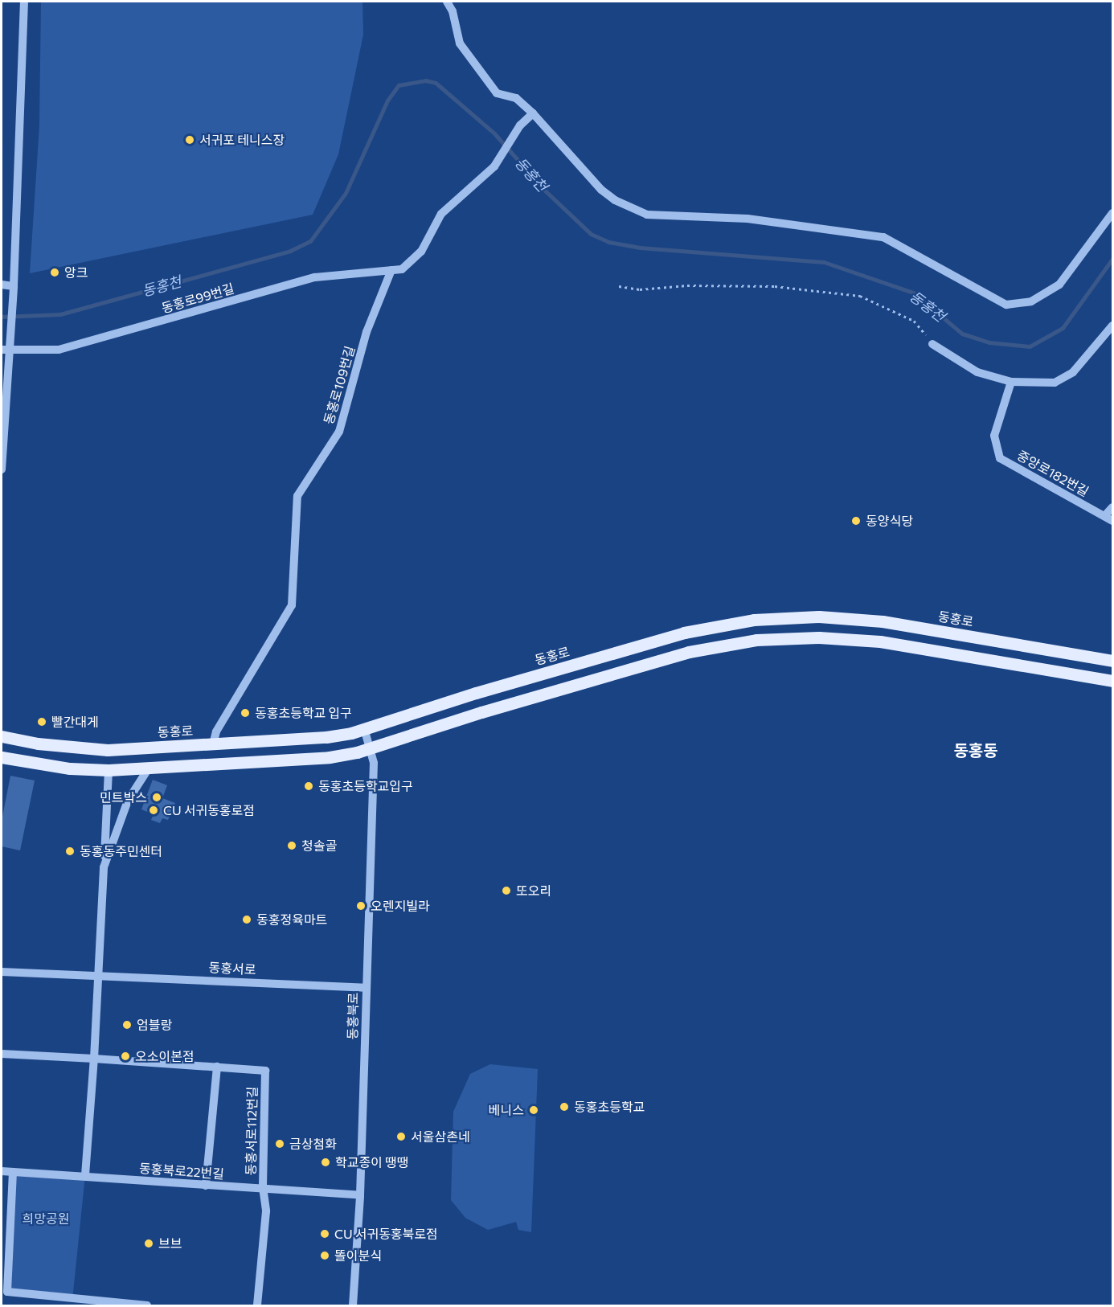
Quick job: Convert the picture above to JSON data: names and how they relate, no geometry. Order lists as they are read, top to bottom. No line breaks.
{"streets":{"main road":["동홍로"],"street":["동홍로99번길","동홍로109번길","중앙로182번길","동홍서로","동홍북로","동홍서로112번길","동홍북로22번길"]},"crossings":[["동홍로99번길","동홍로109번길"],["동홍로109번길","동홍로"],["동홍로","동홍북로"],["동홍서로","동홍북로"],["동홍북로","동홍북로22번길"],["동홍서로112번길","동홍북로22번길"]],"districts":["동홍동"],"water":["동홍천"],"parks":["희망공원"],"places":["서귀포 테니스장","앙크","동양식당","동홍초등학교 입구","빨간대게","동홍초등학교입구","민트박스","CU 서귀동홍로점","청솔골","동홍동주민센터","또오리","오렌지빌라","동홍정육마트","엄블랑","오소이본점","동홍초등학교","베니스","서울삼촌네","금상첨화","학교종이 땡땡","CU 서귀동홍북로점","브브","똘이분식"]}
